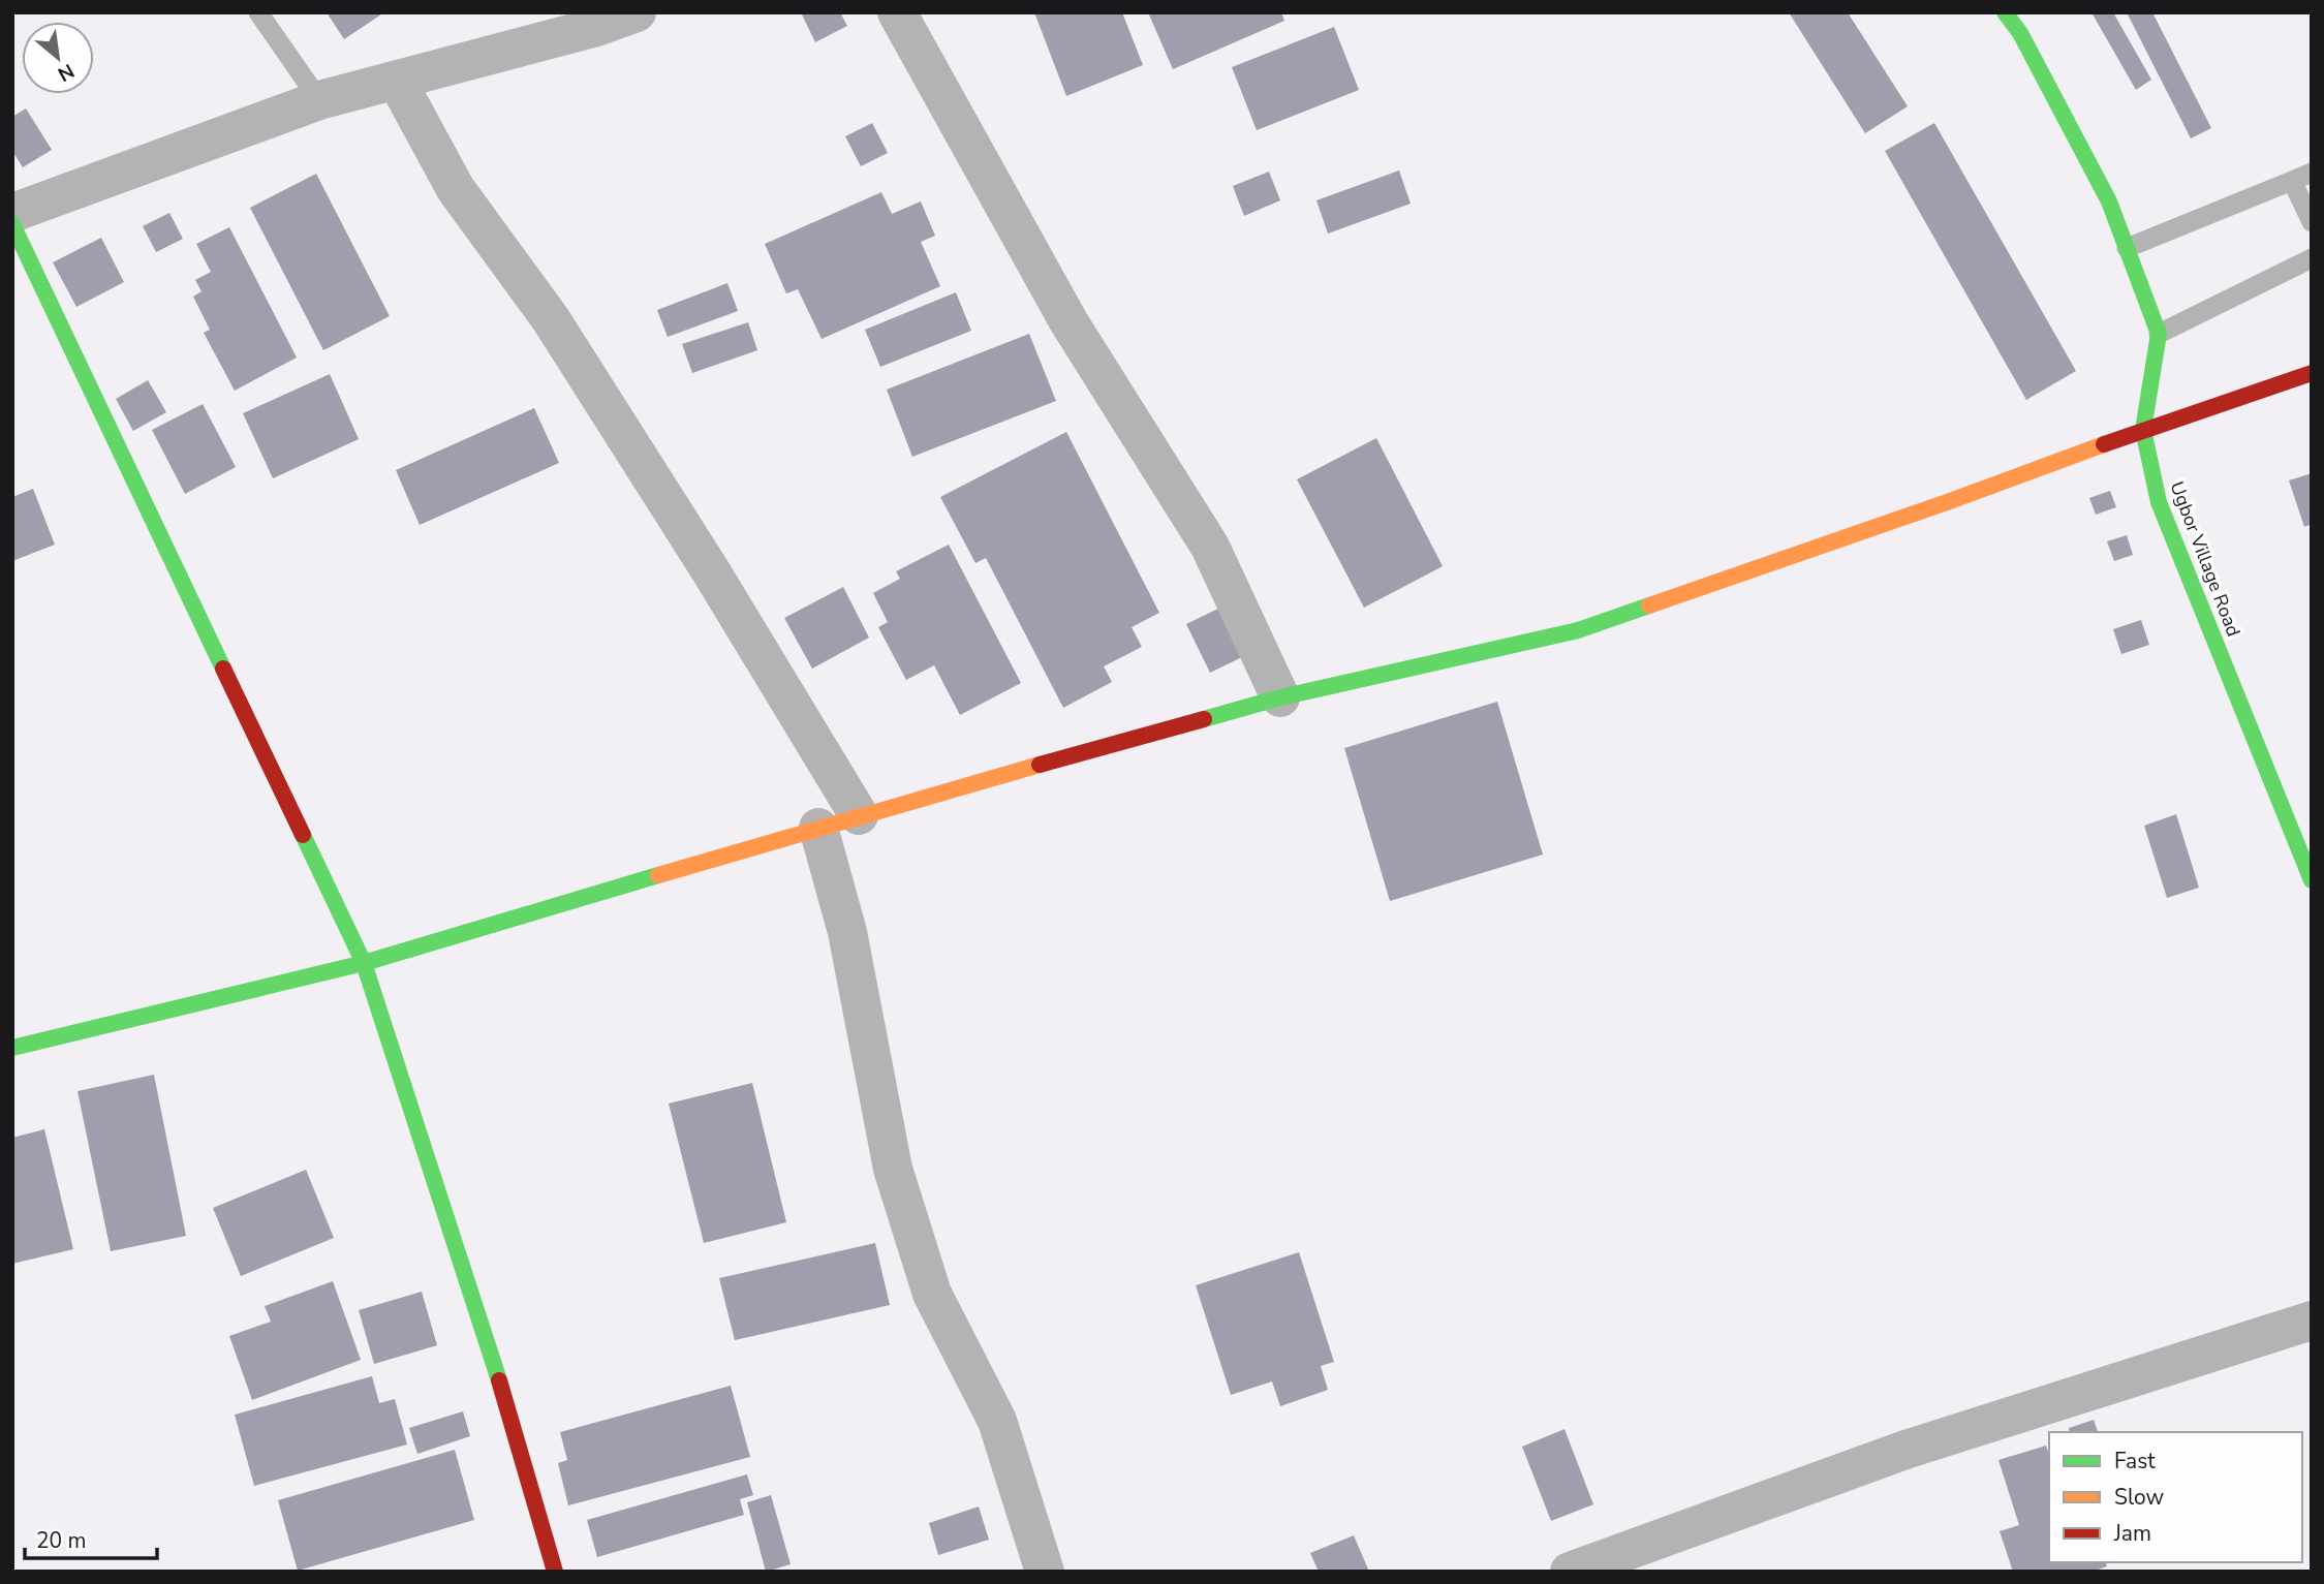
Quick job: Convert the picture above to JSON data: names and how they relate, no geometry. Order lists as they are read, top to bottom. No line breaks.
{"streets":{"street":["Ugbor Village Road"]},"legend":["Fast","Slow","Jam"],"scale_bar":"20 m","north":"bottom right"}
